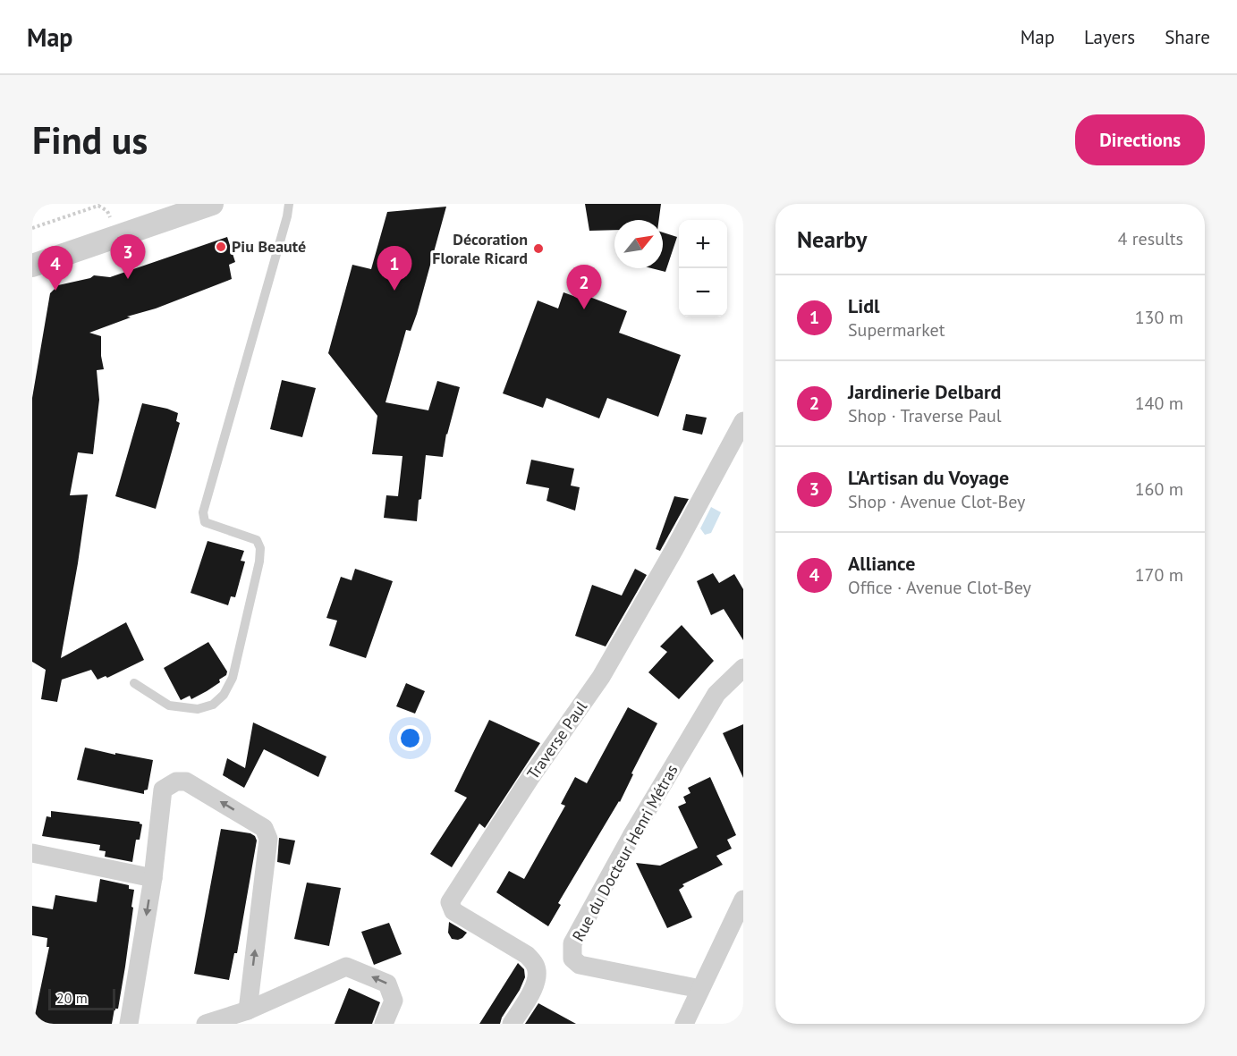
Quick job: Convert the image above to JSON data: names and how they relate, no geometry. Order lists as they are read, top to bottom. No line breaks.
{"streets":{"street":["Traverse Paul","Rue du Docteur Henri Métras"]},"places":["Piu Beauté","Décoration Florale Ricard"],"scale_bar":"20 m","north":"top right","page":{"header":"Map","nav":["Map","Layers","Share"],"buttons":"Directions","title":"Find us","heading":["Nearby","4 results"],"map_buttons":["+","−"],"pins":["3","1","4","2"],"list":[{"mark":"1","name":"Lidl","note":"Supermarket","value":"130 m"},{"mark":"2","name":"Jardinerie Delbard","note":"Shop · Traverse Paul","value":"140 m"},{"mark":"3","name":"L'Artisan du Voyage","note":"Shop · Avenue Clot-Bey","value":"160 m"},{"mark":"4","name":"Alliance","note":"Office · Avenue Clot-Bey","value":"170 m"}],"scale":"20 m"}}
